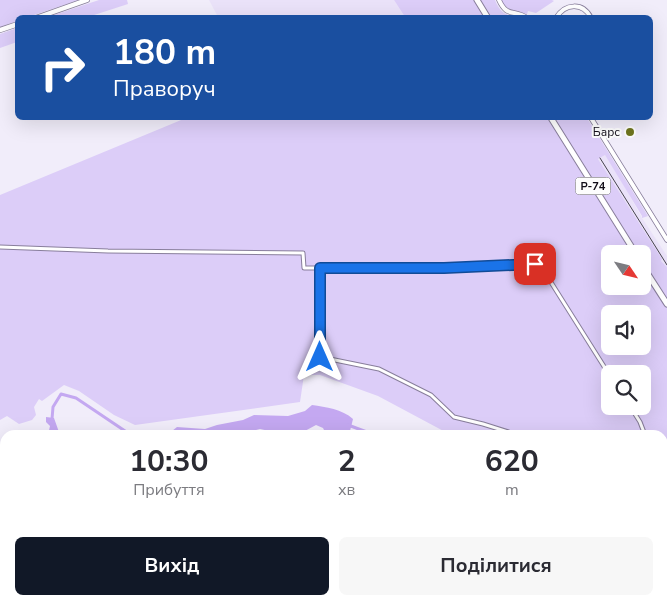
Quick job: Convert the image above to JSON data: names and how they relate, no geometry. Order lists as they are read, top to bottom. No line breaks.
{"streets":{"main road":["Р-74"]},"places":["Барс"],"north":"bottom right","page":{"turn":["180 m","Праворуч"],"eta":["10:30","Прибуття","2","хв","620","m"],"buttons":["Вихід","Поділитися"]}}
